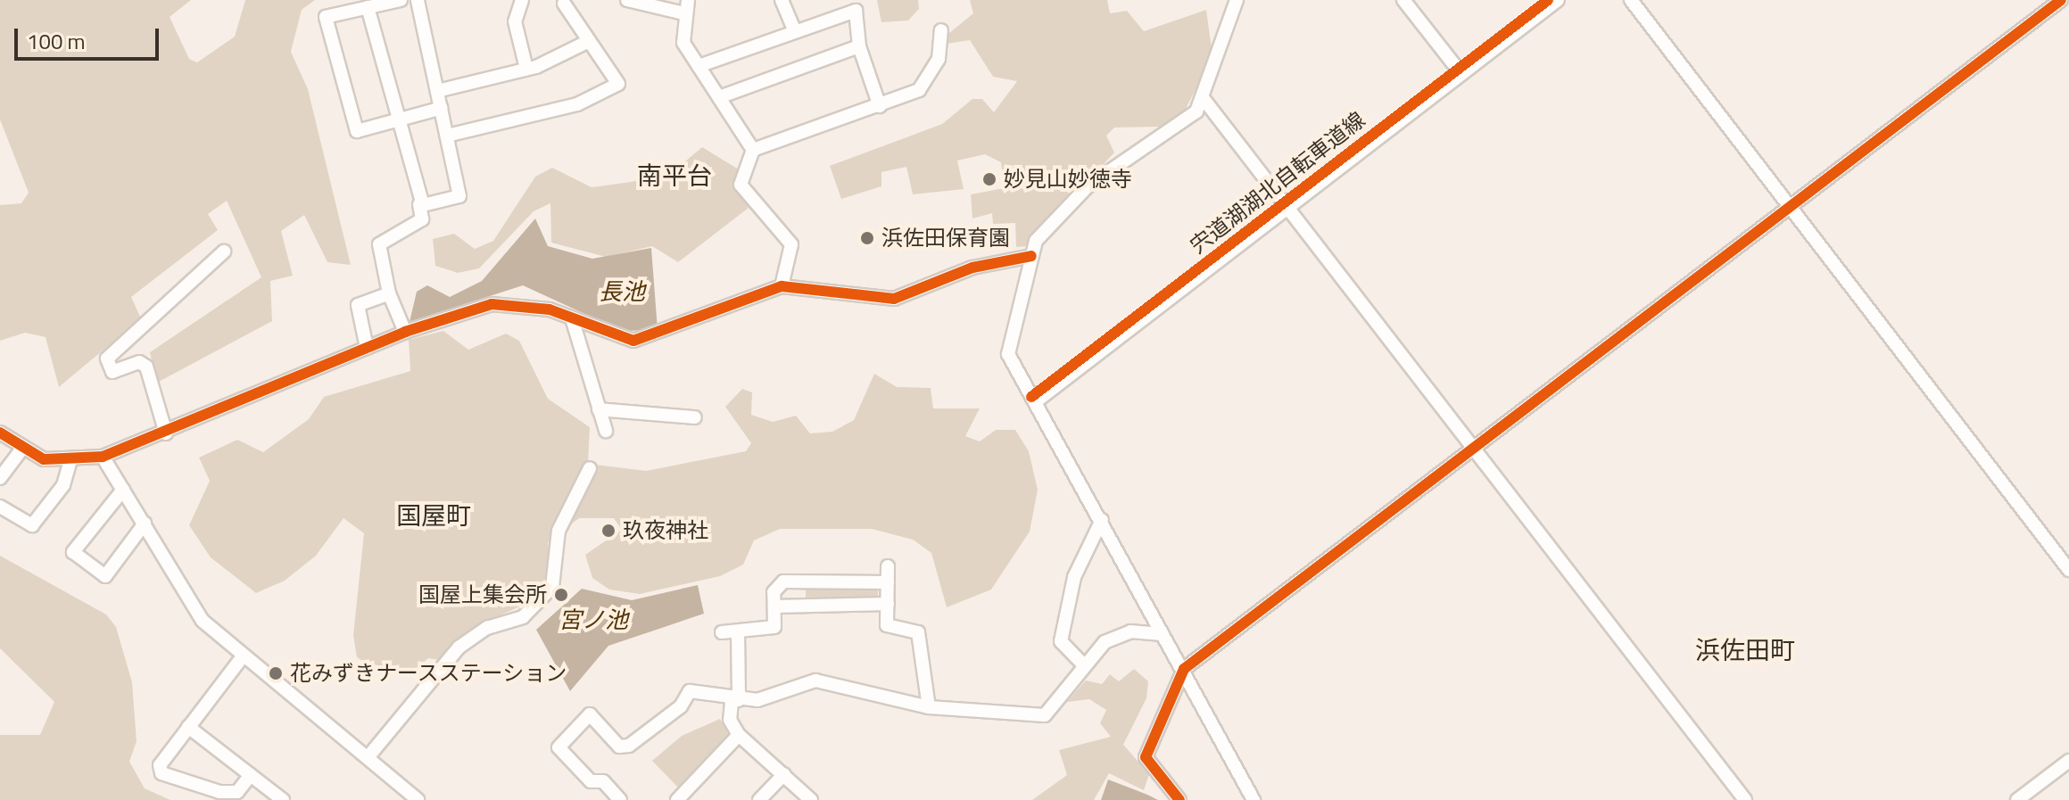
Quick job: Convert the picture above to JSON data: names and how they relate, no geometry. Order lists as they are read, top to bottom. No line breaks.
{"streets":{"cycle path":["宍道湖湖北自転車道線"]},"districts":["南平台","国屋町","浜佐田町"],"water":["長池","宮ノ池"],"places":["妙見山妙徳寺","浜佐田保育園","玖夜神社","国屋上集会所","花みずきナースステーション"],"scale_bar":"100 m"}
